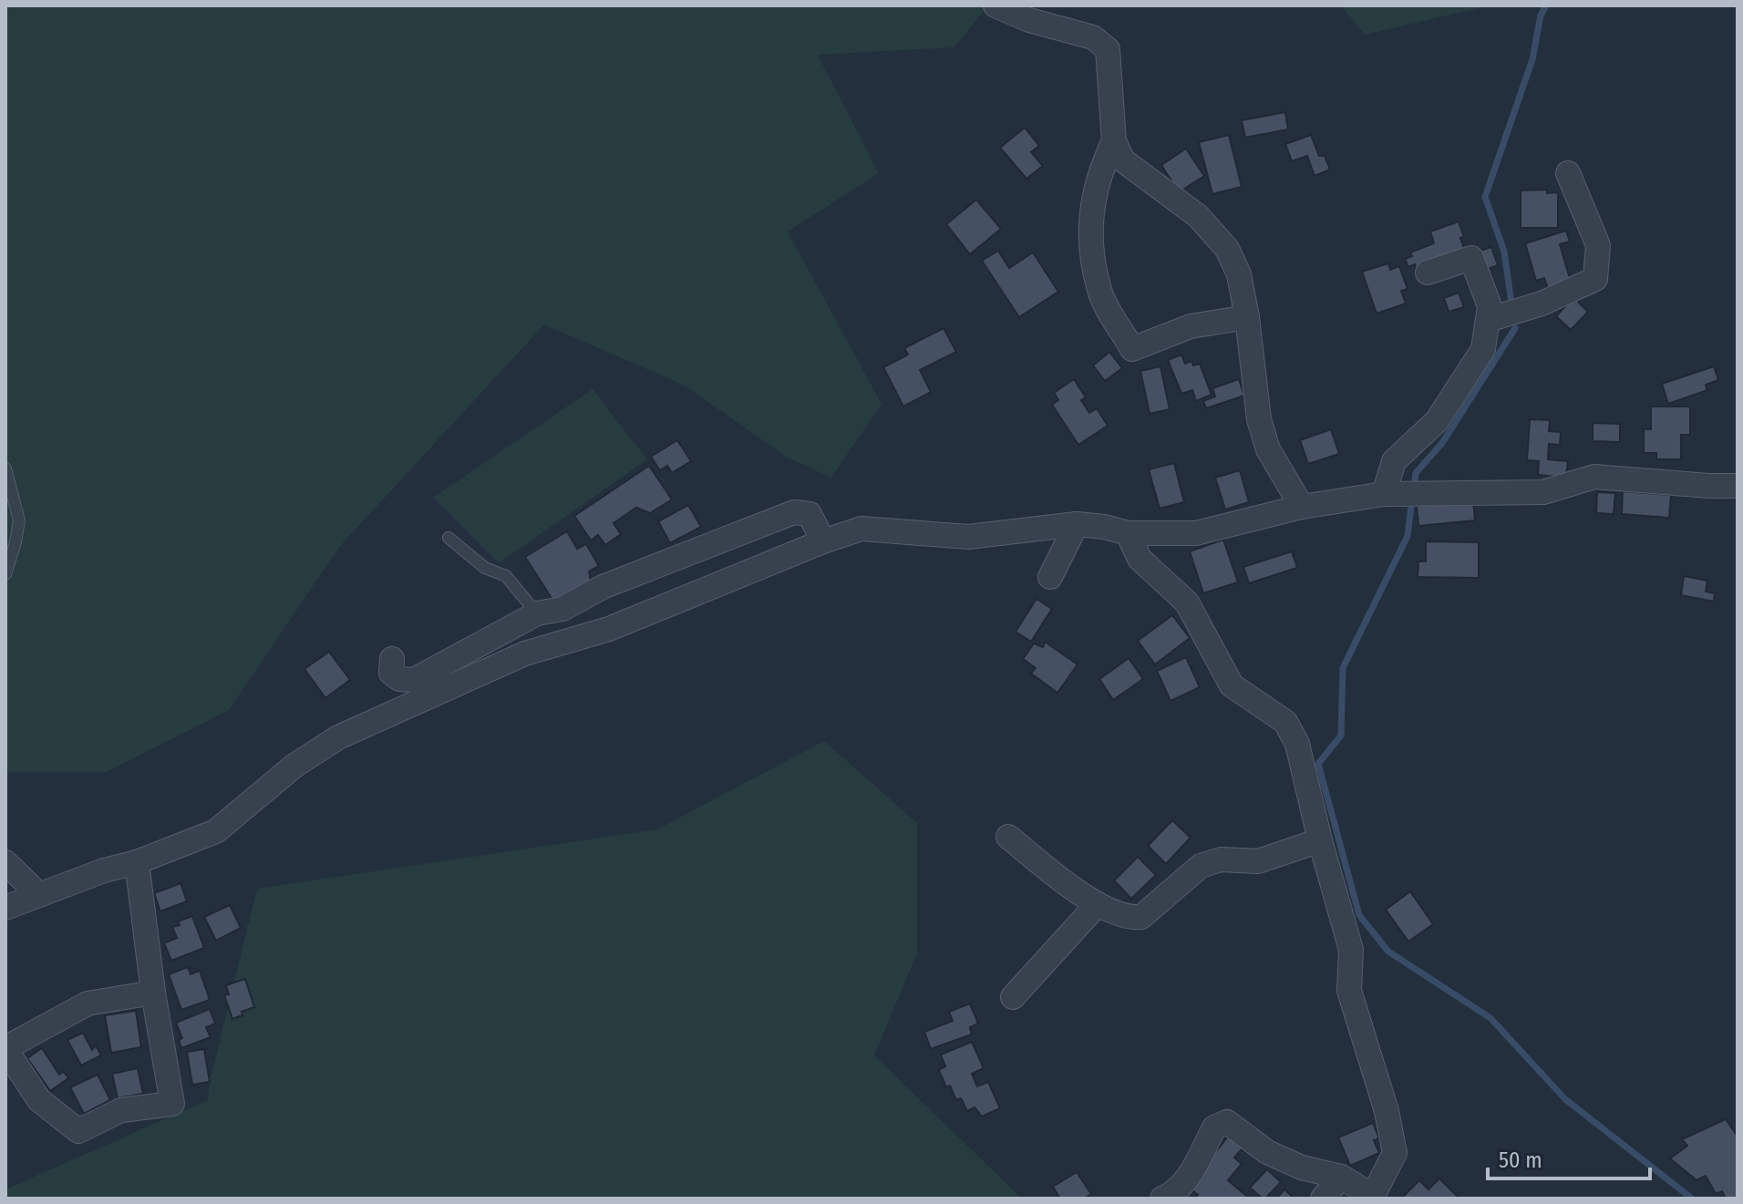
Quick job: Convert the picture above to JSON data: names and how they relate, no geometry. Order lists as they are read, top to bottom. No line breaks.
{"scale_bar":"50 m"}
